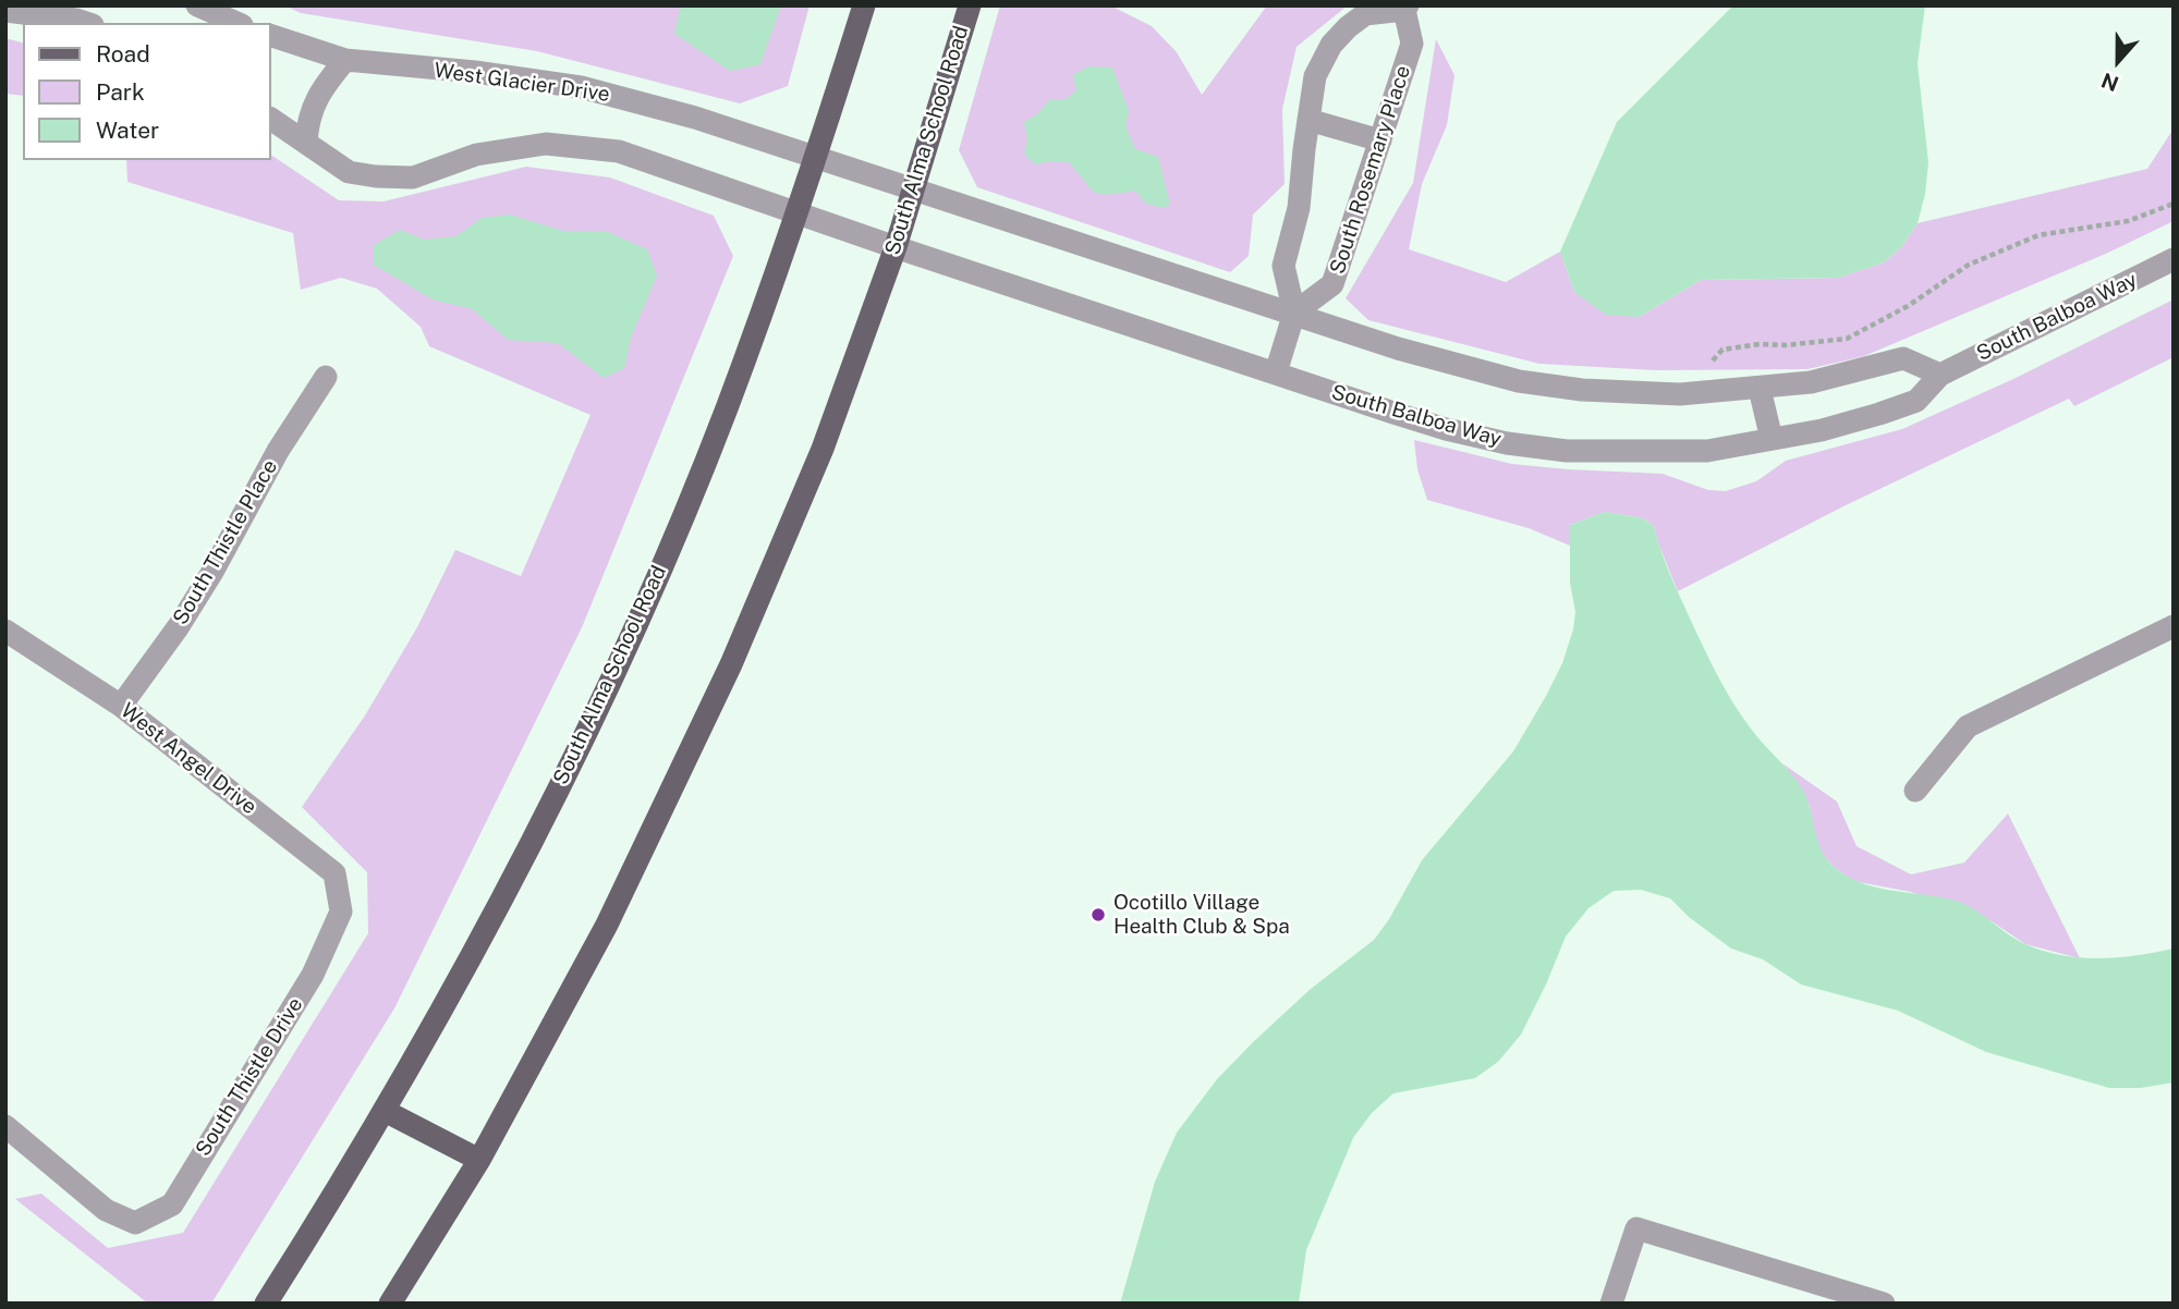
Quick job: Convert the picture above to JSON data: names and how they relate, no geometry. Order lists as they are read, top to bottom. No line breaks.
{"streets":{"main road":["South Alma School Road"],"street":["West Glacier Drive","South Rosemary Place","South Balboa Way","South Thistle Place","West Angel Drive","South Thistle Drive"]},"crossings":[["West Glacier Drive","South Alma School Road"],["South Alma School Road","South Balboa Way"],["South Thistle Place","West Angel Drive"],["West Angel Drive","South Thistle Drive"]],"places":["Ocotillo Village Health Club & Spa"],"legend":["Road","Park","Water"],"north":"bottom"}
